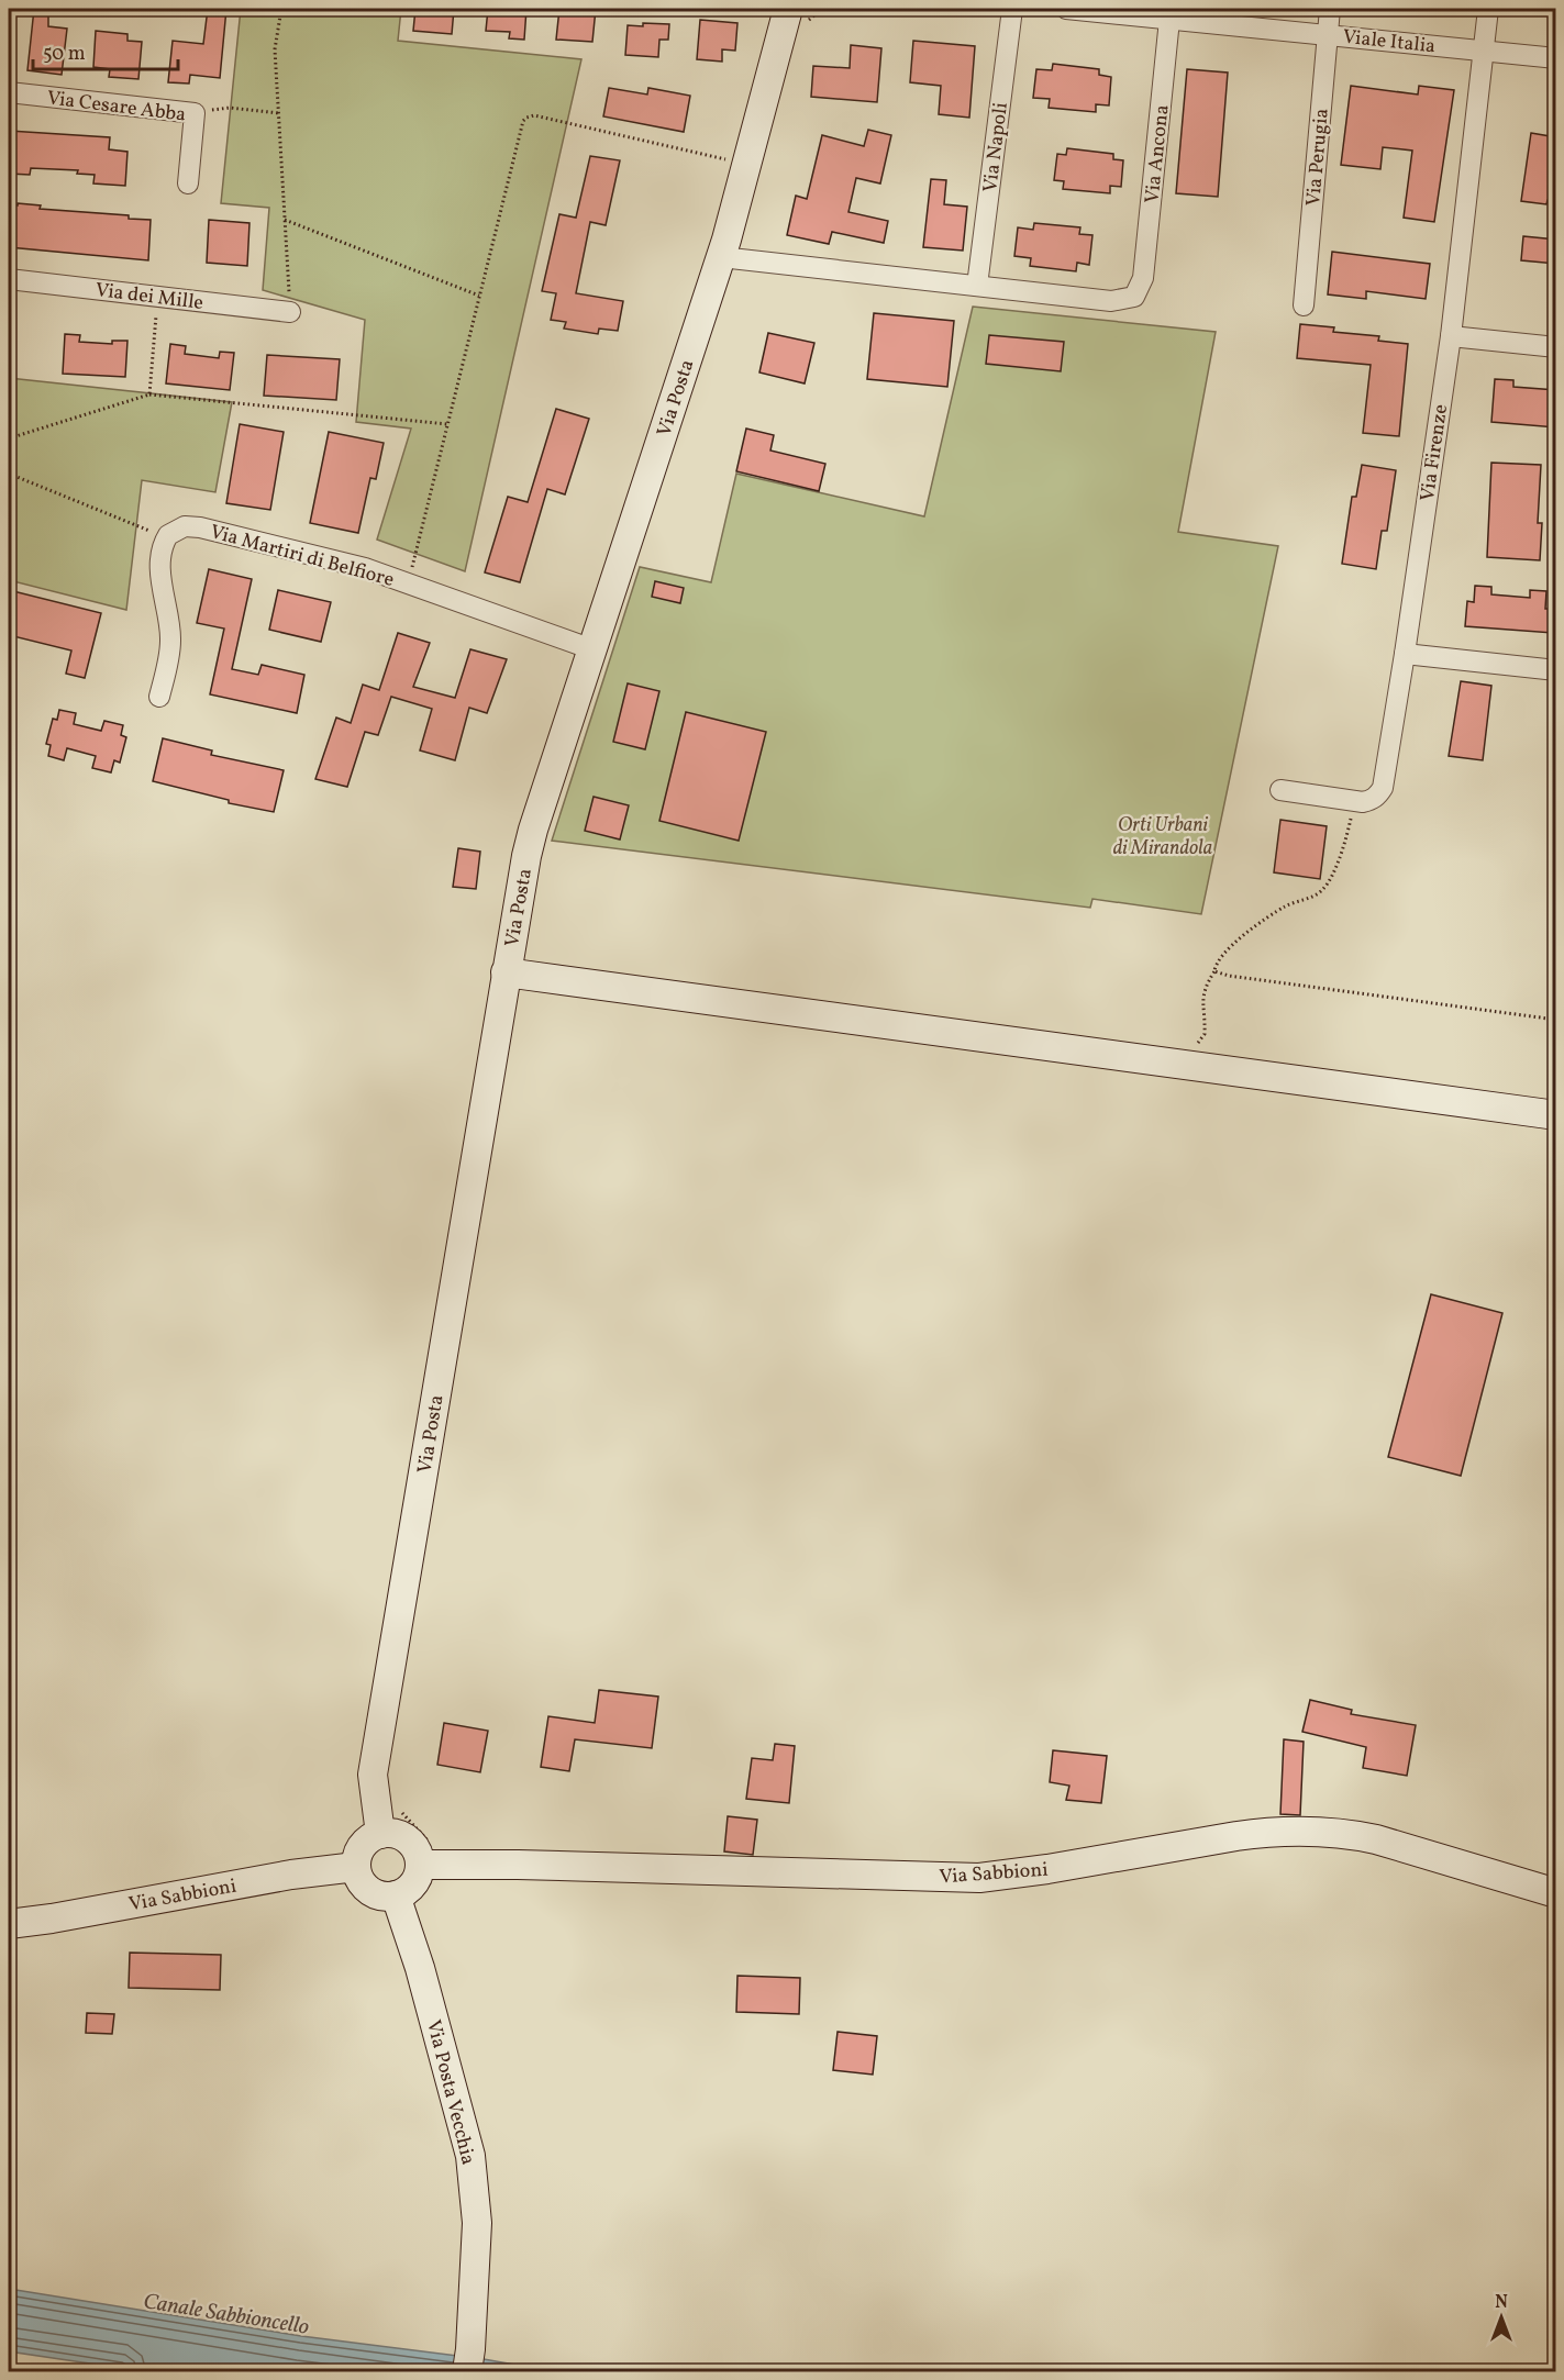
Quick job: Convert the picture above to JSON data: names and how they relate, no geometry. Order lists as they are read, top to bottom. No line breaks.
{"streets":{"street":["Viale Italia","Via Cesare Abba","Via Napoli","Via Ancona","Via Perugia","Via dei Mille","Via Posta","Via Firenze","Via Martiri di Belfiore","Via Sabbioni","Via Posta Vecchia"]},"crossings":[["Viale Italia","Via Ancona"],["Viale Italia","Via Perugia"],["Viale Italia","Via Firenze"],["Via Napoli","Via Ancona"],["Via Posta","Via Martiri di Belfiore"],["Via Posta","Via Sabbioni"],["Via Posta","Via Posta Vecchia"],["Via Sabbioni","Via Posta Vecchia"]],"water":["Canale Sabbioncello"],"parks":["Orti Urbani di Mirandola"],"scale_bar":"50 m","north":"top"}
